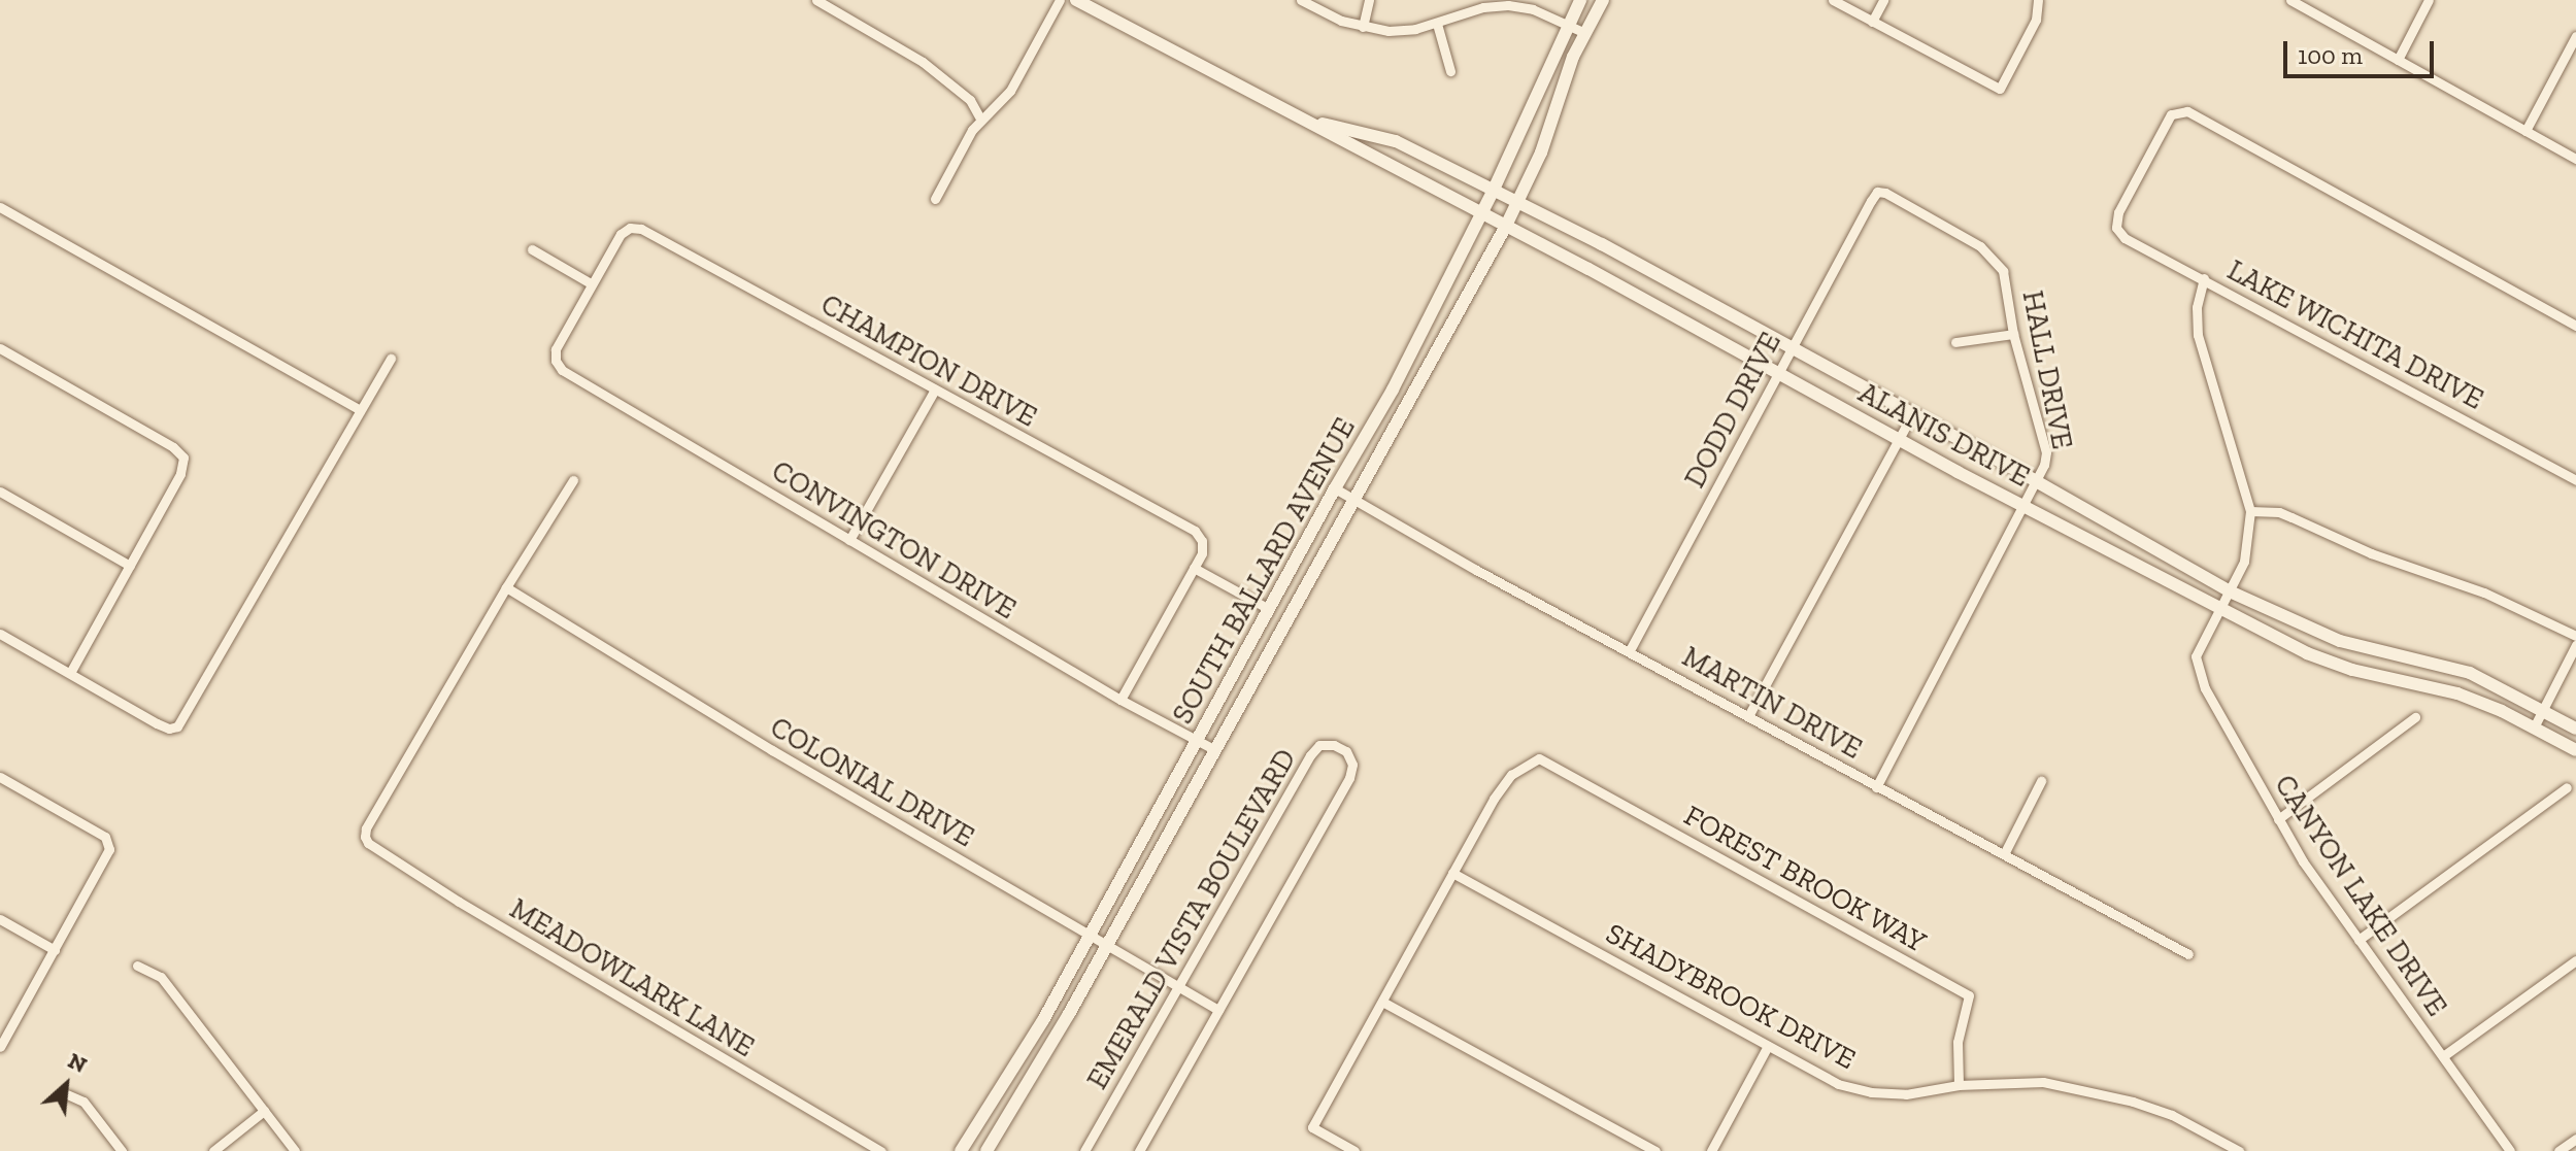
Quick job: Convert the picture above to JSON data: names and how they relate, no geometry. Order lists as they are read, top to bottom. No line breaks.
{"streets":{"main road":["ALANIS DRIVE","SOUTH BALLARD AVENUE"],"street":["LAKE WICHITA DRIVE","CHAMPION DRIVE","HALL DRIVE","DODD DRIVE","CONVINGTON DRIVE","MARTIN DRIVE","COLONIAL DRIVE","FOREST BROOK WAY","CANYON LAKE DRIVE","EMERALD VISTA BOULEVARD","MEADOWLARK LANE","SHADYBROOK DRIVE"]},"crossings":[["LAKE WICHITA DRIVE","CANYON LAKE DRIVE"],["CHAMPION DRIVE","CONVINGTON DRIVE"],["HALL DRIVE","DODD DRIVE"],["HALL DRIVE","ALANIS DRIVE"],["HALL DRIVE","MARTIN DRIVE"],["DODD DRIVE","ALANIS DRIVE"],["DODD DRIVE","MARTIN DRIVE"],["ALANIS DRIVE","SOUTH BALLARD AVENUE"],["ALANIS DRIVE","CANYON LAKE DRIVE"],["CONVINGTON DRIVE","SOUTH BALLARD AVENUE"],["SOUTH BALLARD AVENUE","MARTIN DRIVE"],["SOUTH BALLARD AVENUE","COLONIAL DRIVE"],["COLONIAL DRIVE","EMERALD VISTA BOULEVARD"],["COLONIAL DRIVE","MEADOWLARK LANE"],["FOREST BROOK WAY","SHADYBROOK DRIVE"]],"scale_bar":"100 m","north":"top right"}
